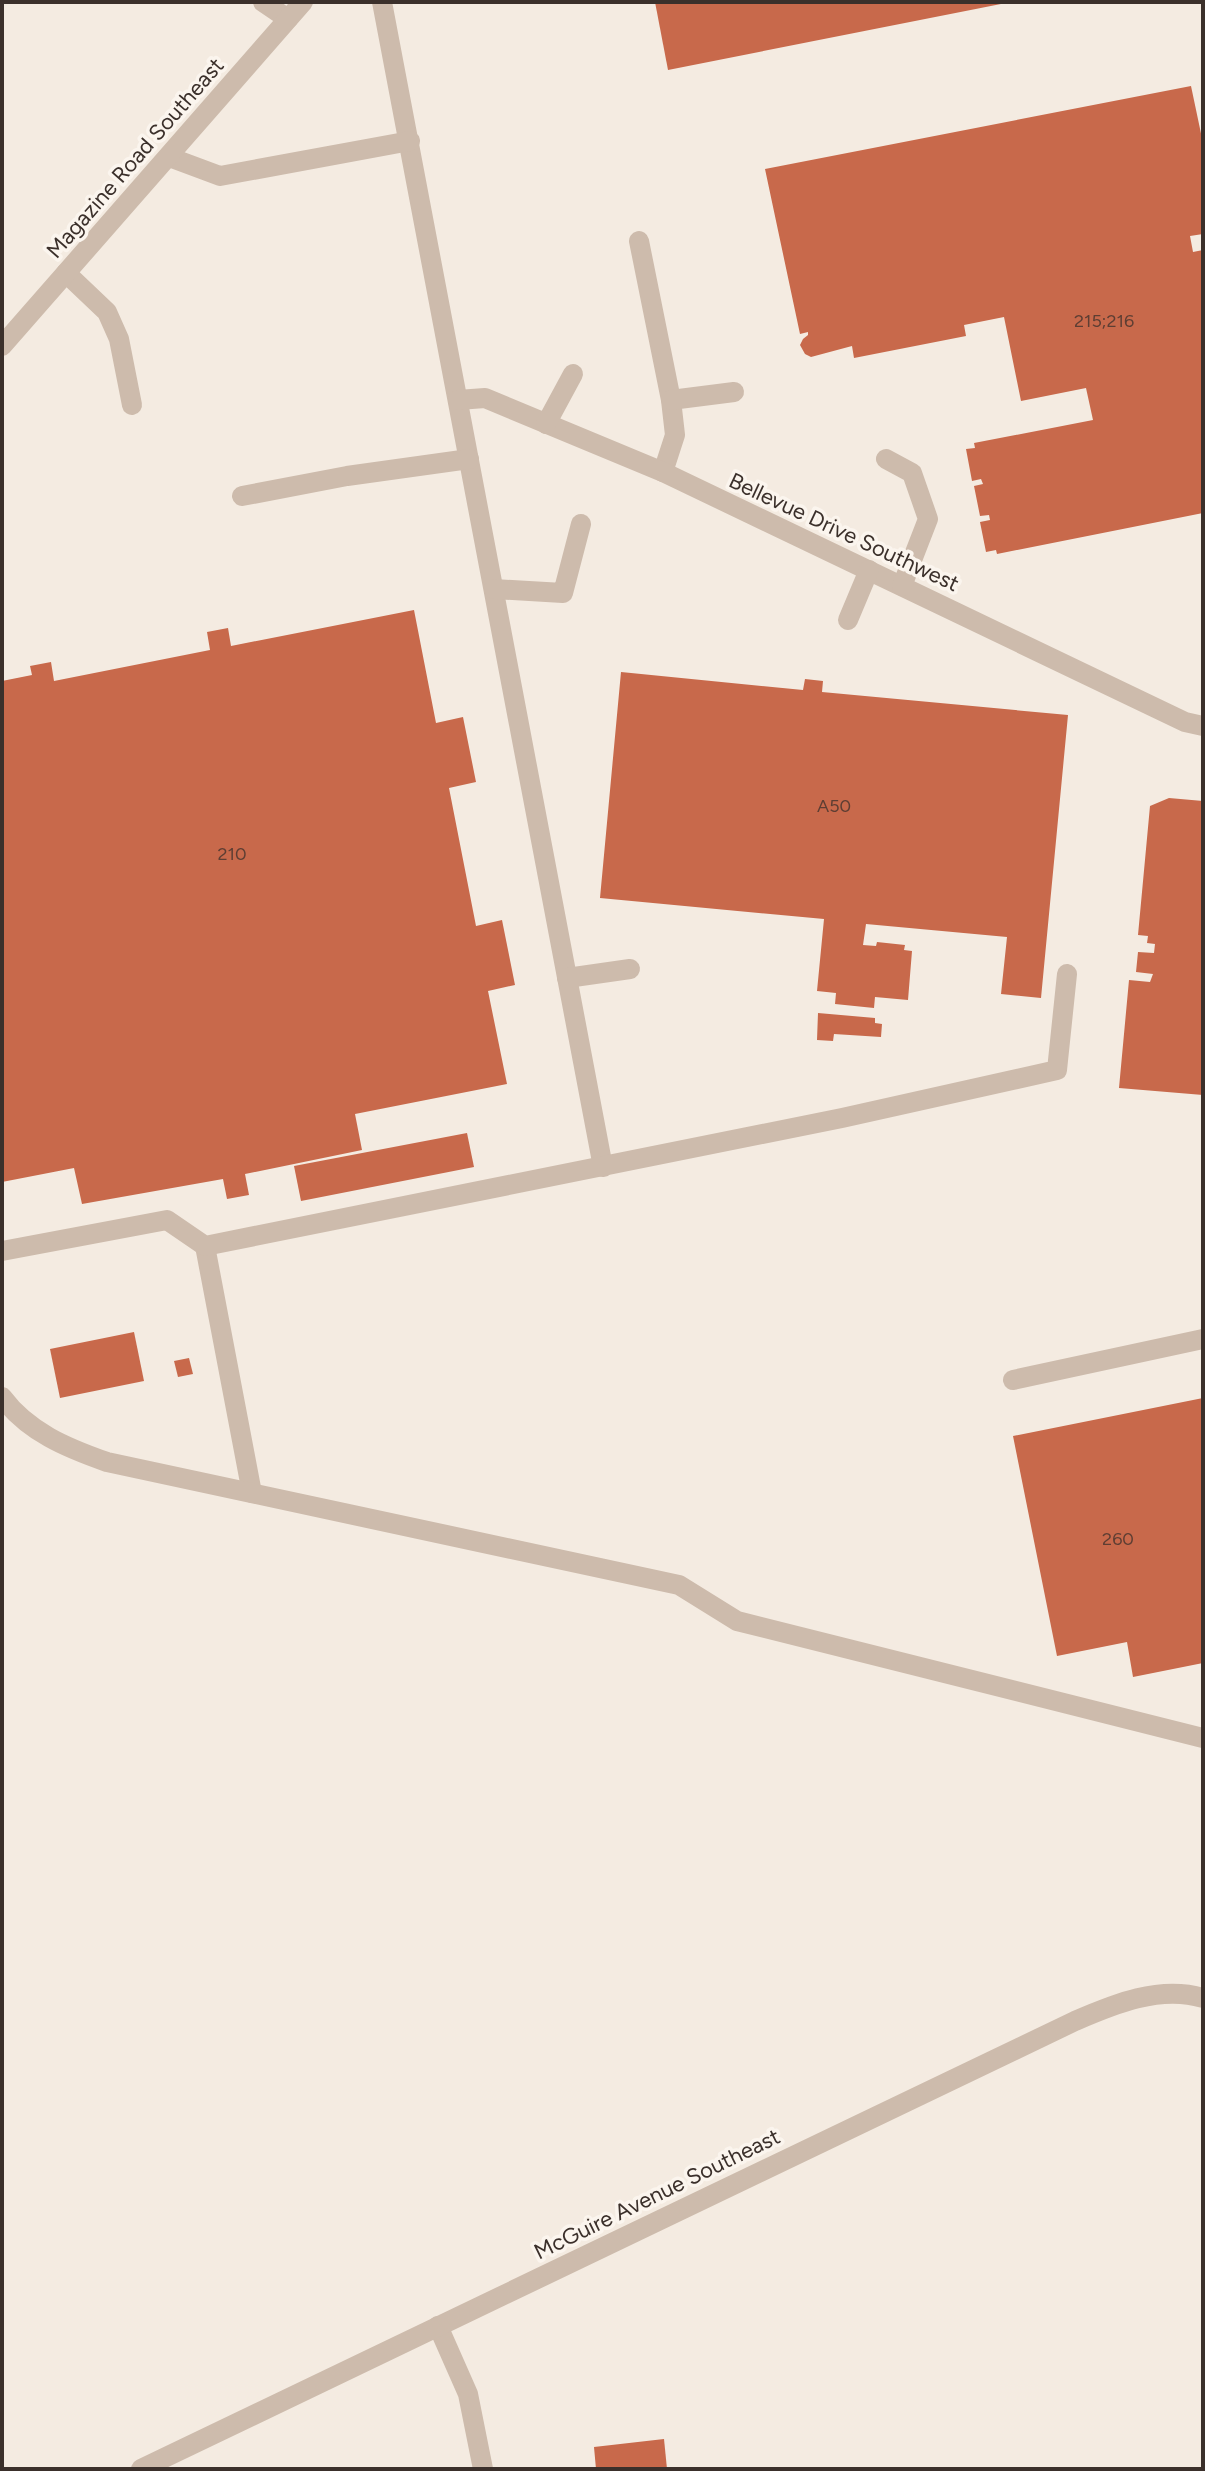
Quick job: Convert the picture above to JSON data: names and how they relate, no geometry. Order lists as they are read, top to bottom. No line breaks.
{"streets":{"street":["Magazine Road Southeast","Bellevue Drive Southwest","McGuire Avenue Southeast"]},"house_numbers":["215;216","A50","210","260"]}
